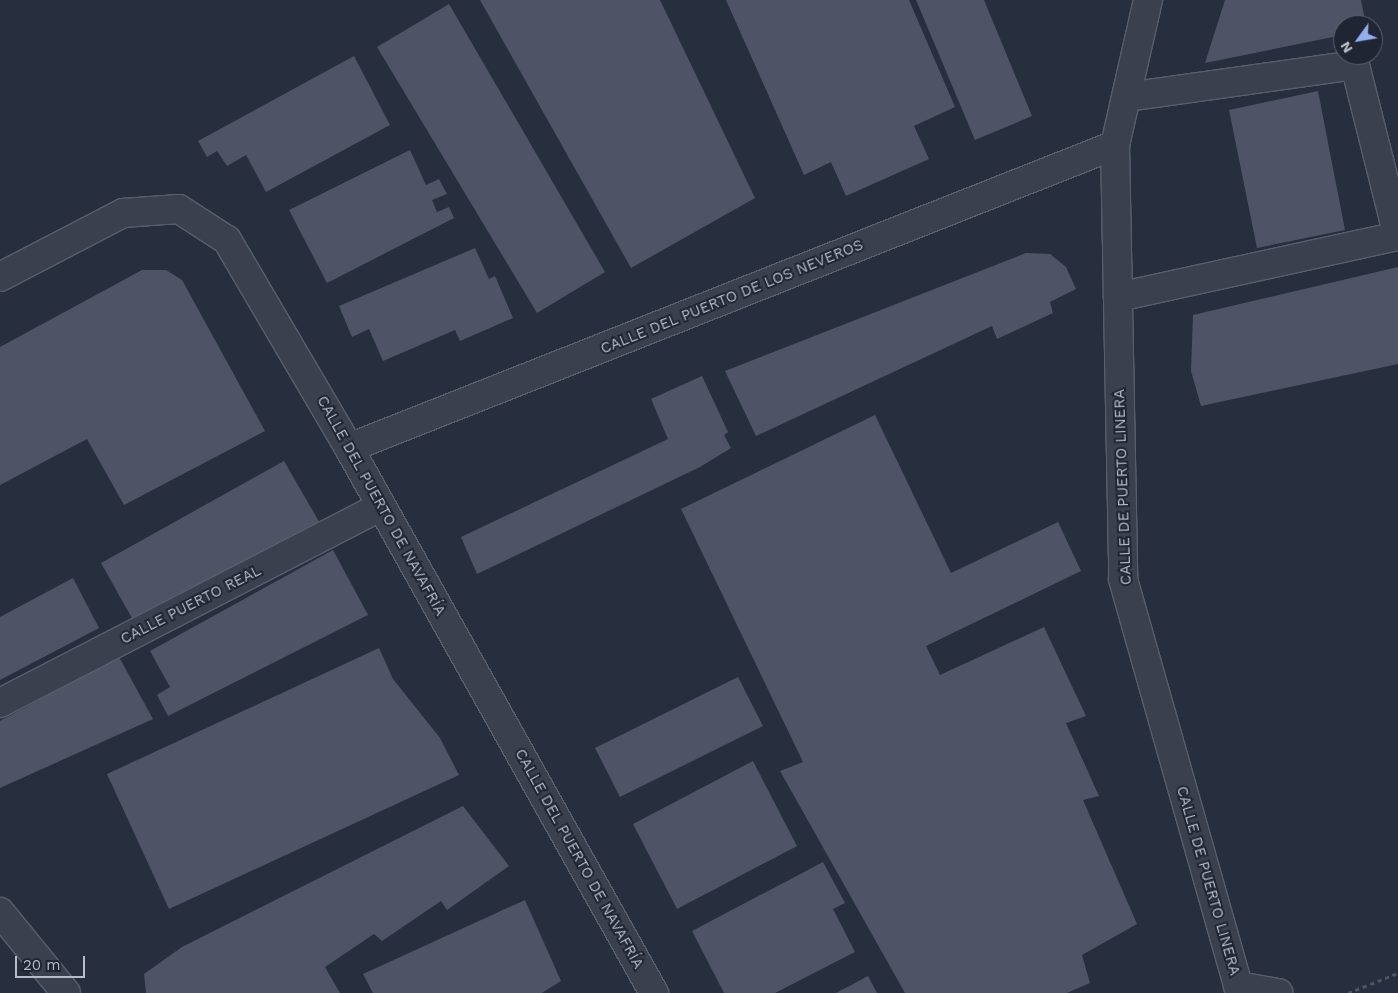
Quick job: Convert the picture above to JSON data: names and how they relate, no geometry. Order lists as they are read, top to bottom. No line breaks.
{"streets":{"street":["CALLE DEL PUERTO DE LOS NEVEROS","CALLE DE PUERTO LINERA","CALLE DEL PUERTO DE NAVAFRÍA","CALLE PUERTO REAL"]},"crossings":[["CALLE DEL PUERTO DE LOS NEVEROS","CALLE DE PUERTO LINERA"],["CALLE DEL PUERTO DE LOS NEVEROS","CALLE DEL PUERTO DE NAVAFRÍA"],["CALLE DEL PUERTO DE NAVAFRÍA","CALLE PUERTO REAL"]],"scale_bar":"20 m","north":"bottom left"}
